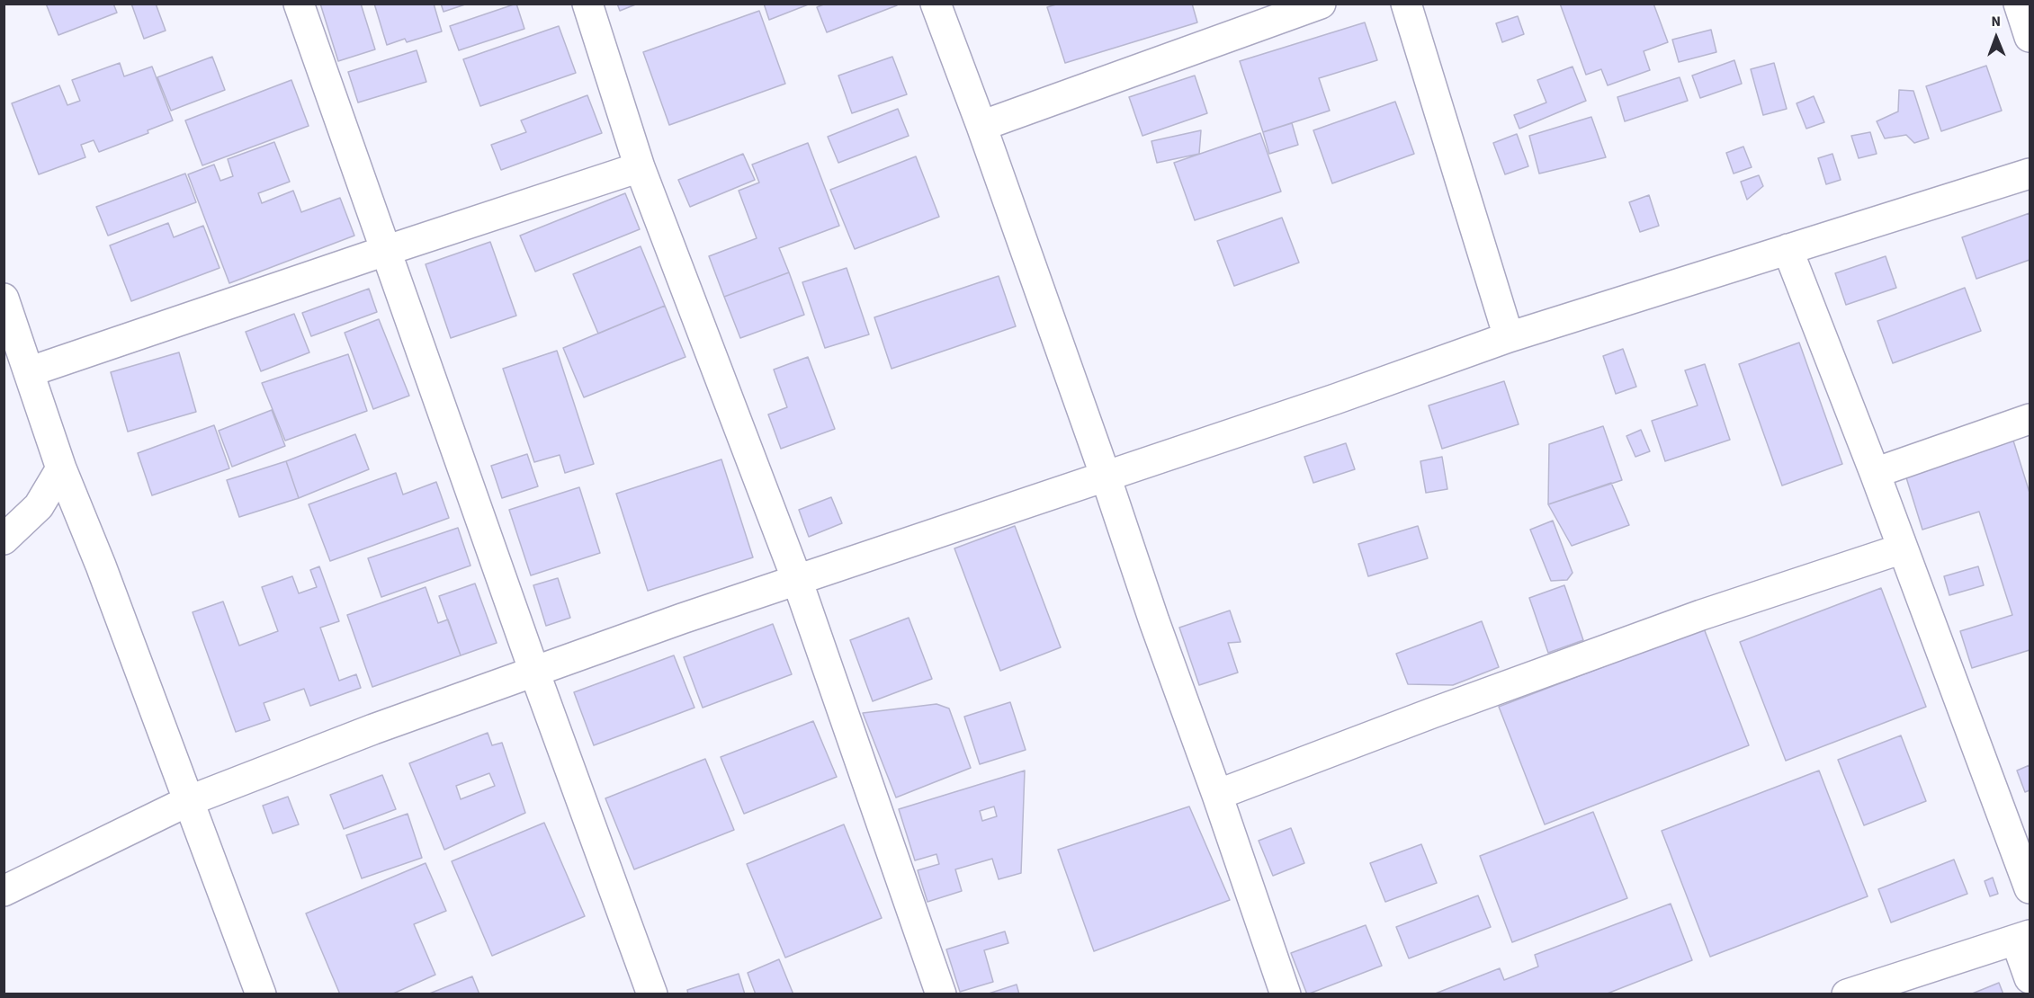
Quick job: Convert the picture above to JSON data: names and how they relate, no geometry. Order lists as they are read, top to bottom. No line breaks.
{"north":"top"}
